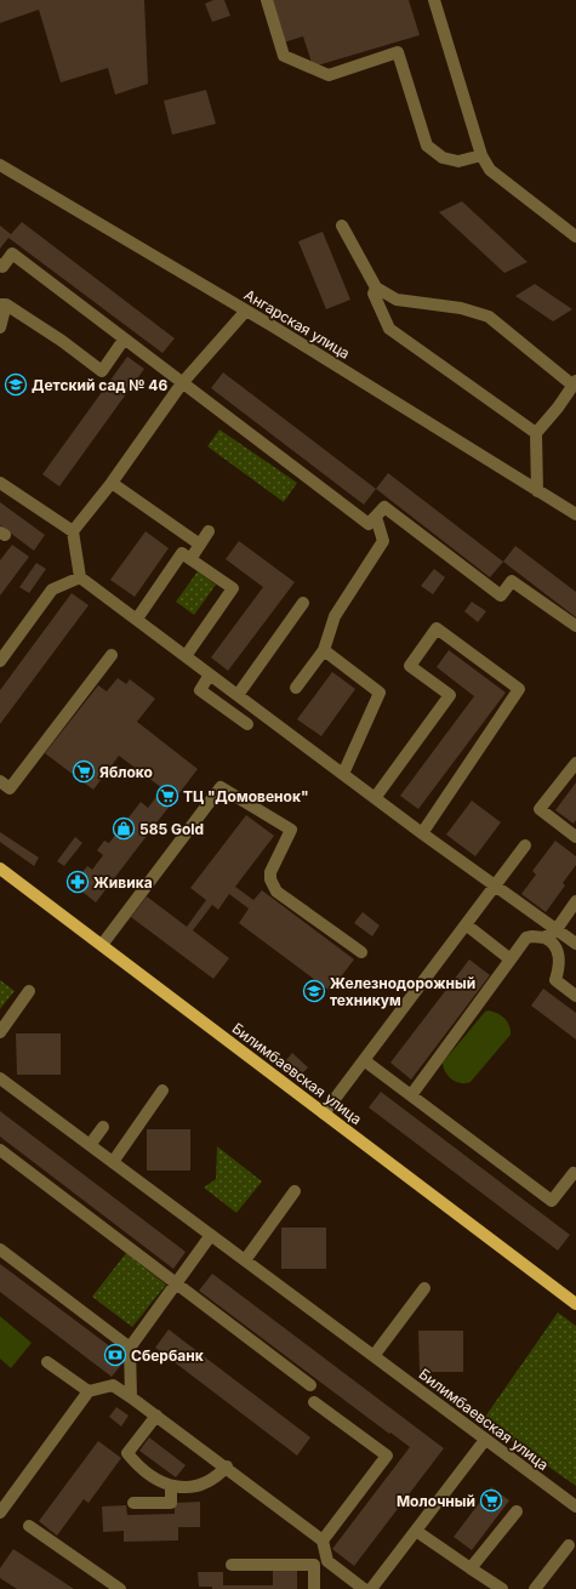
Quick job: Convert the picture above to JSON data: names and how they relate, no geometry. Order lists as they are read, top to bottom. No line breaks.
{"streets":{"main road":["Билимбаевская улица"],"street":["Ангарская улица"]},"places":{"school or university":["Детский сад № 46","Железнодорожный техникум"],"supermarket":["Яблоко","ТЦ \"Домовенок\"","Молочный"],"shop":["585 Gold"],"pharmacy":["Живика"],"bank":["Сбербанк"]}}
